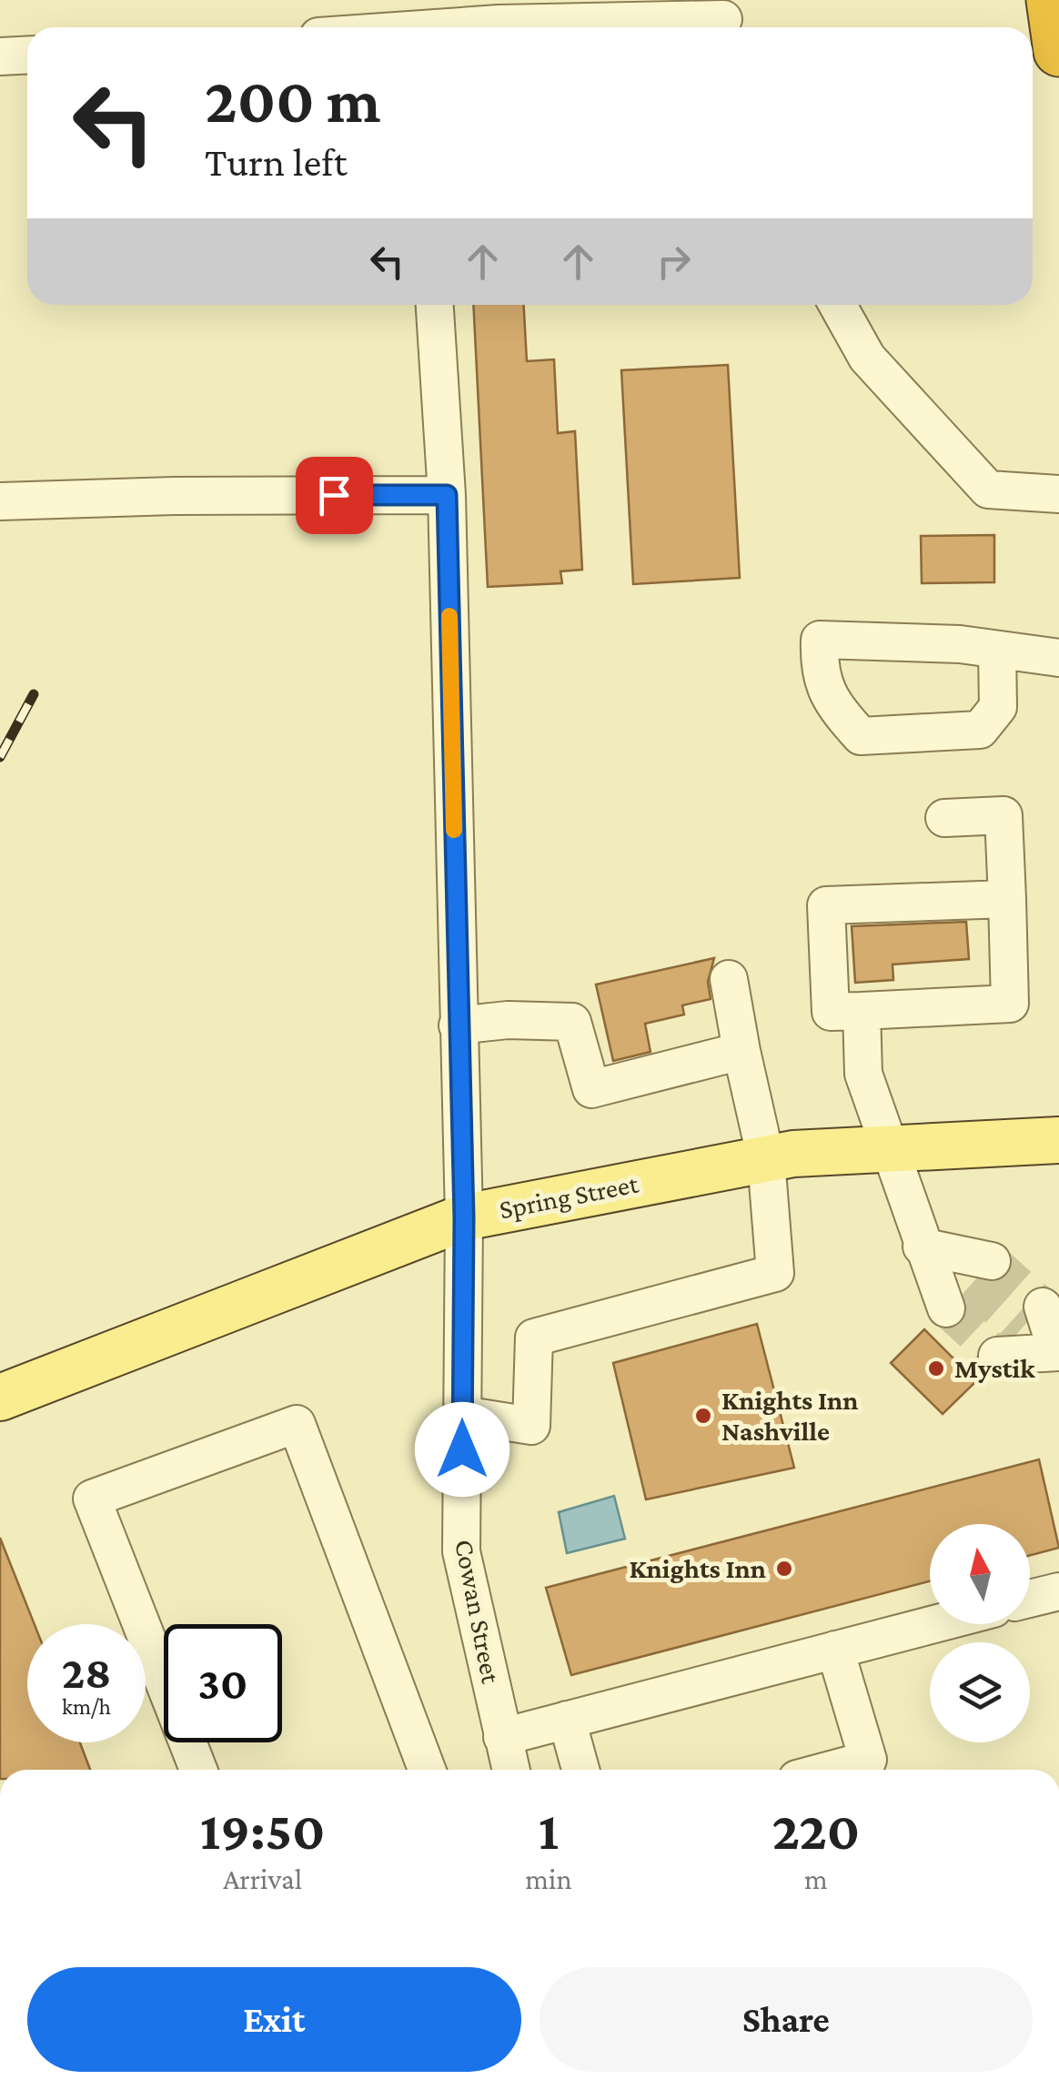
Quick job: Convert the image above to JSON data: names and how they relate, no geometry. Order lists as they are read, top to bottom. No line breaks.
{"streets":{"main road":["Spring Street"],"street":["Cowan Street"]},"crossings":[["Spring Street","Cowan Street"]],"places":["Mystik","Knights Inn Nashville","Knights Inn"],"north":"top","page":{"turn":["200 m","Turn left"],"speed":"28 km/h","limit":"30","eta":["19:50","Arrival","1","min","220","m"],"buttons":["Exit","Share"]}}
